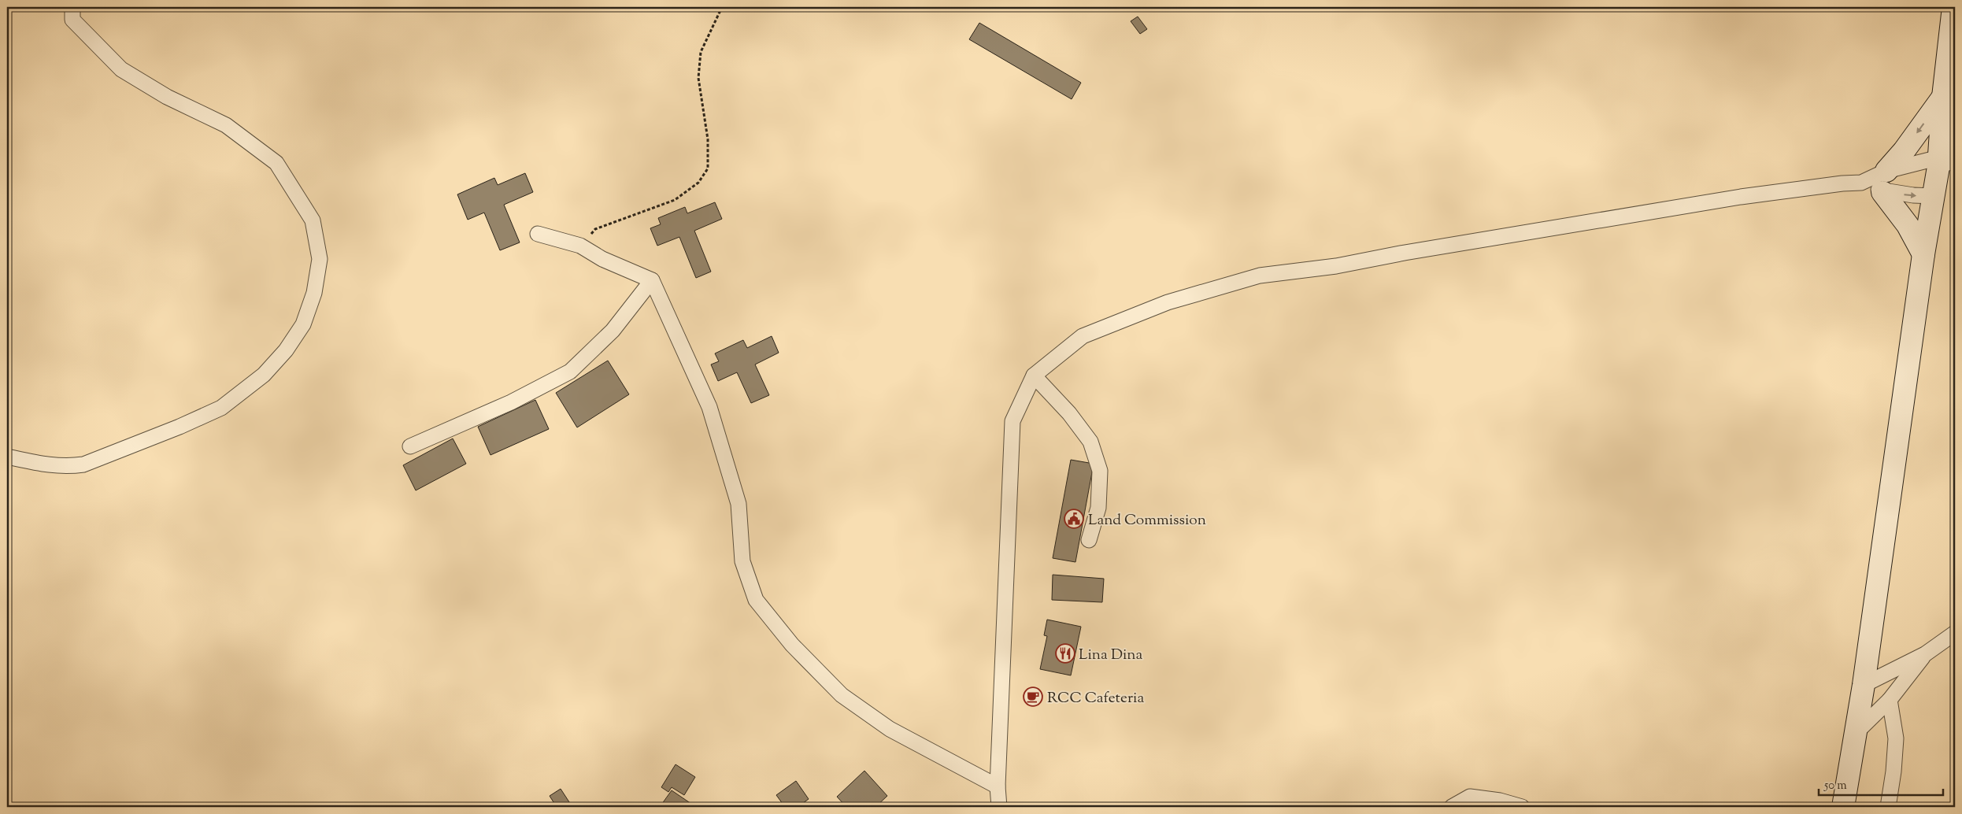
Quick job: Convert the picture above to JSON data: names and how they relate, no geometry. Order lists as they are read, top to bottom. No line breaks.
{"places":{"public building":["Land Commission"],"restaurant":["Lina Dina"],"cafe":["RCC Cafeteria"]},"scale_bar":"50 m"}
